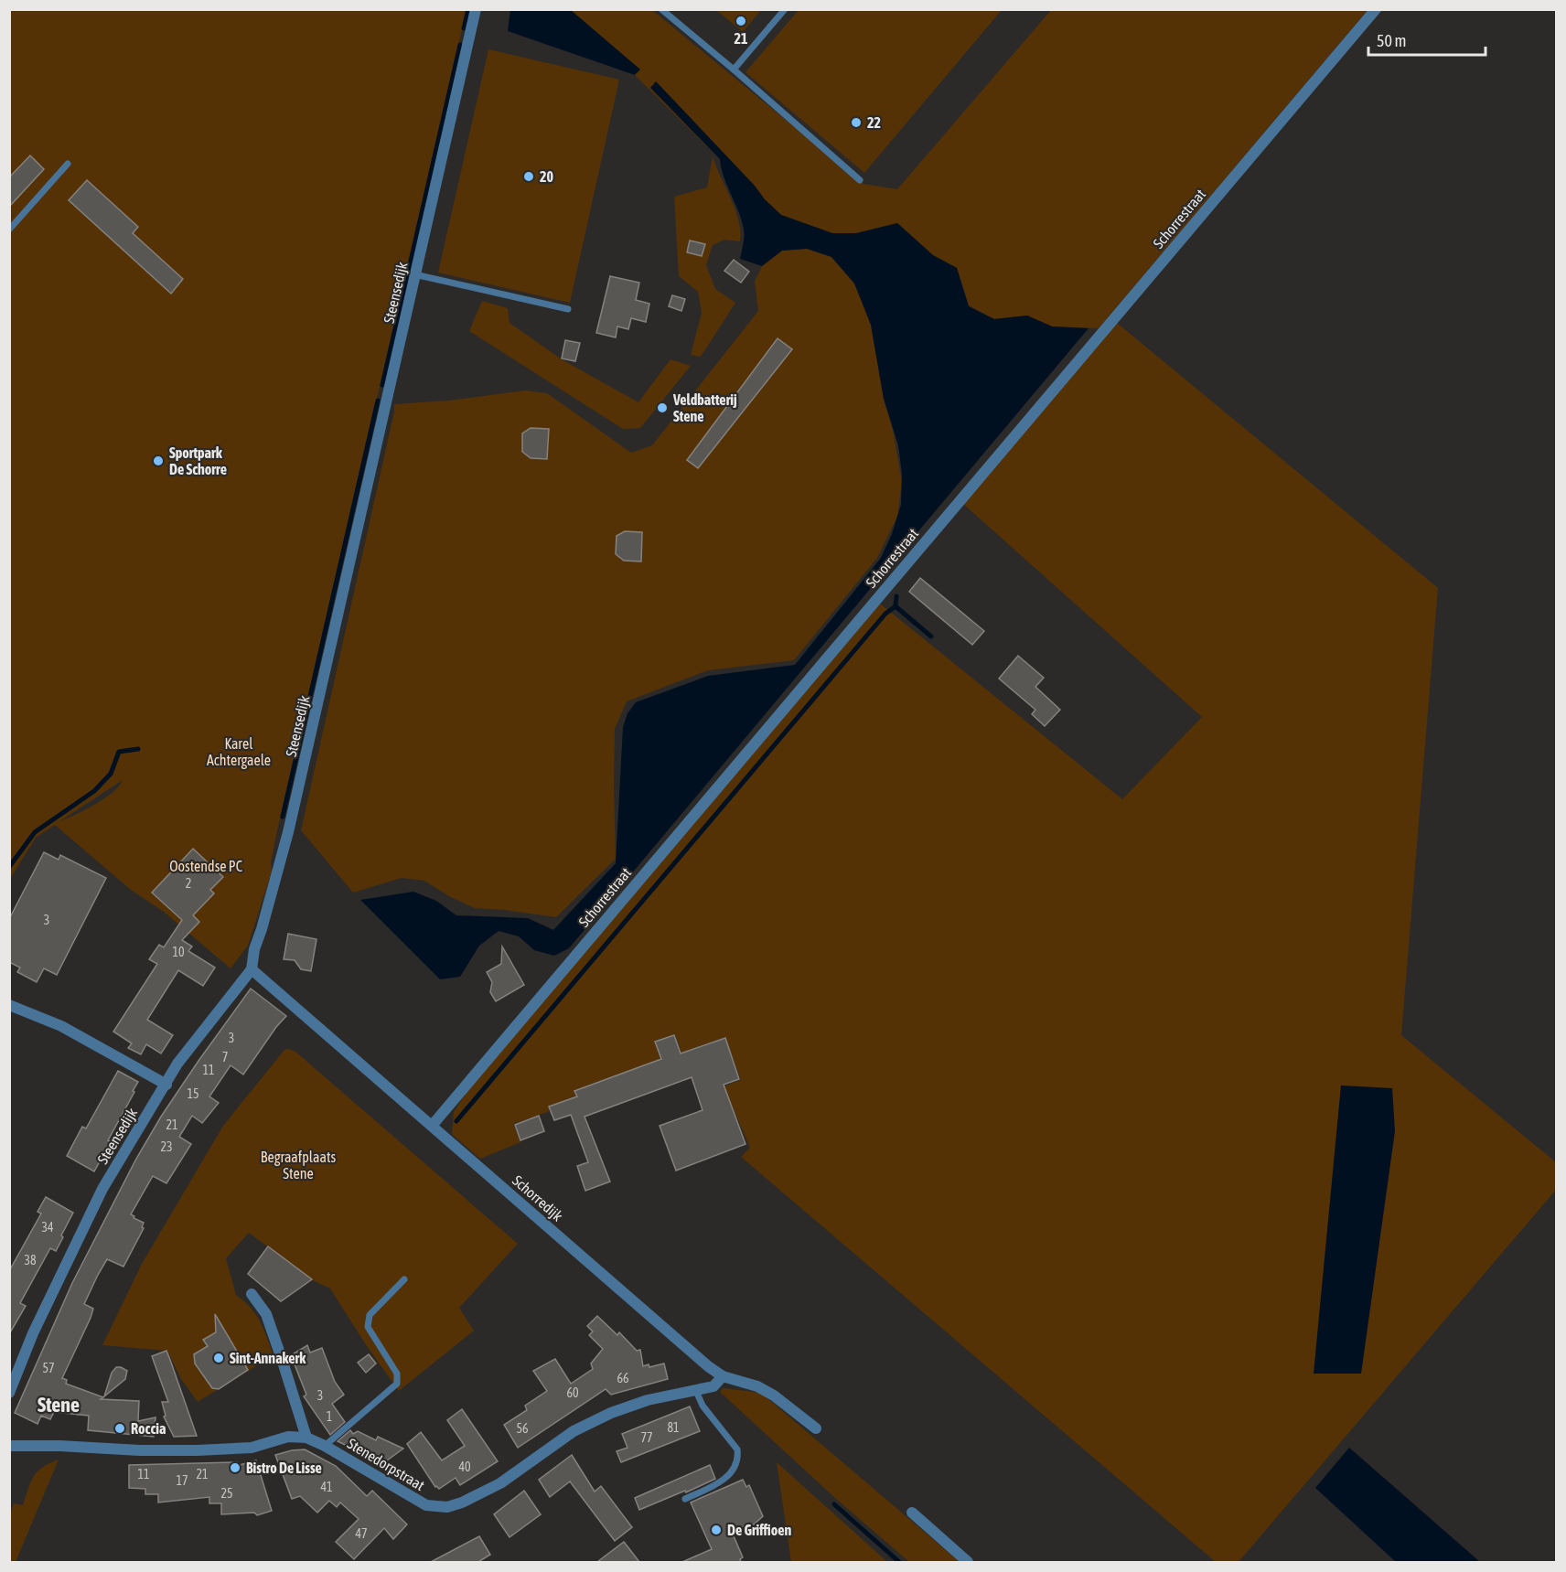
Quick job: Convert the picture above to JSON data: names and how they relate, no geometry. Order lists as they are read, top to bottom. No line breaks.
{"streets":{"street":["Schorrestraat","Steensedijk","Schorredijk","Stenedorpstraat"]},"crossings":[["Schorrestraat","Schorredijk"],["Steensedijk","Schorredijk"],["Schorredijk","Stenedorpstraat"]],"districts":["Stene"],"parks":["Karel Achtergaele","Oostendse PC","Begraafplaats Stene"],"places":["21","22","20","Veldbatterij Stene","Sportpark De Schorre","Sint-Annakerk","Roccia","Bistro De Lisse","De Griffioen"],"house_numbers":["2","3","10","3","7","11","15","21","23","34","38","57","66","60","3","1","81","56","77","40","11","21","17","41","25","47"],"scale_bar":"50 m"}
